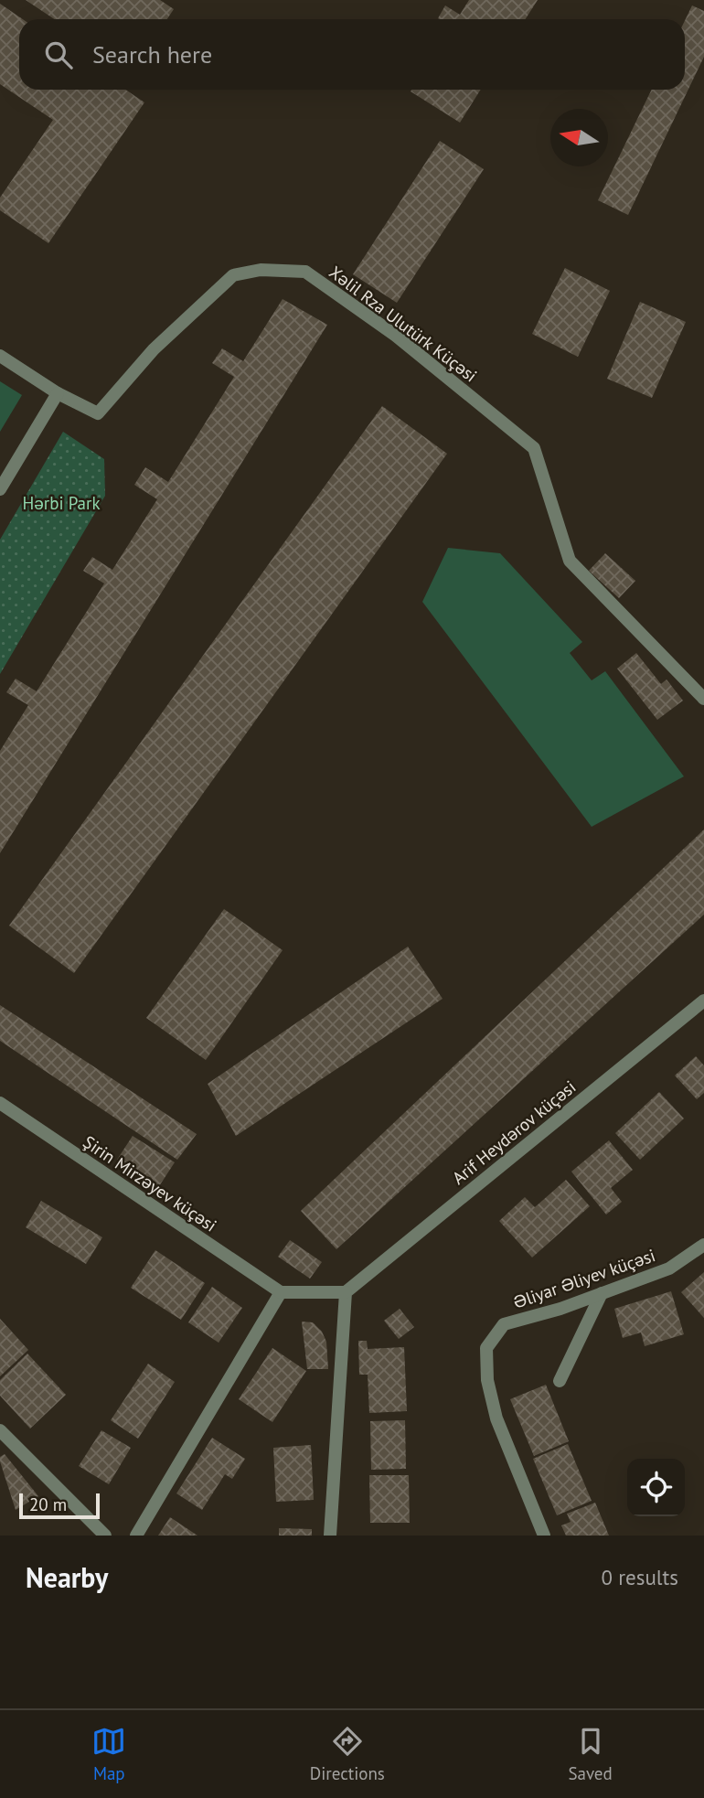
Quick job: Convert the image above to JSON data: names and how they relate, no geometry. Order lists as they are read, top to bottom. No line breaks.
{"streets":{"street":["Xəlil Rza Ulutürk Küçəsi","Arif Heydərov küçəsi","Şirin Mirzəyev küçəsi","Əliyar Əliyev küçəsi"]},"parks":["Hərbi Park"],"scale_bar":"20 m","north":"left","page":{"search":"Search here","scale":"20 m","heading":["Nearby","0 results"],"nav":["Map","Directions","Saved"]}}
